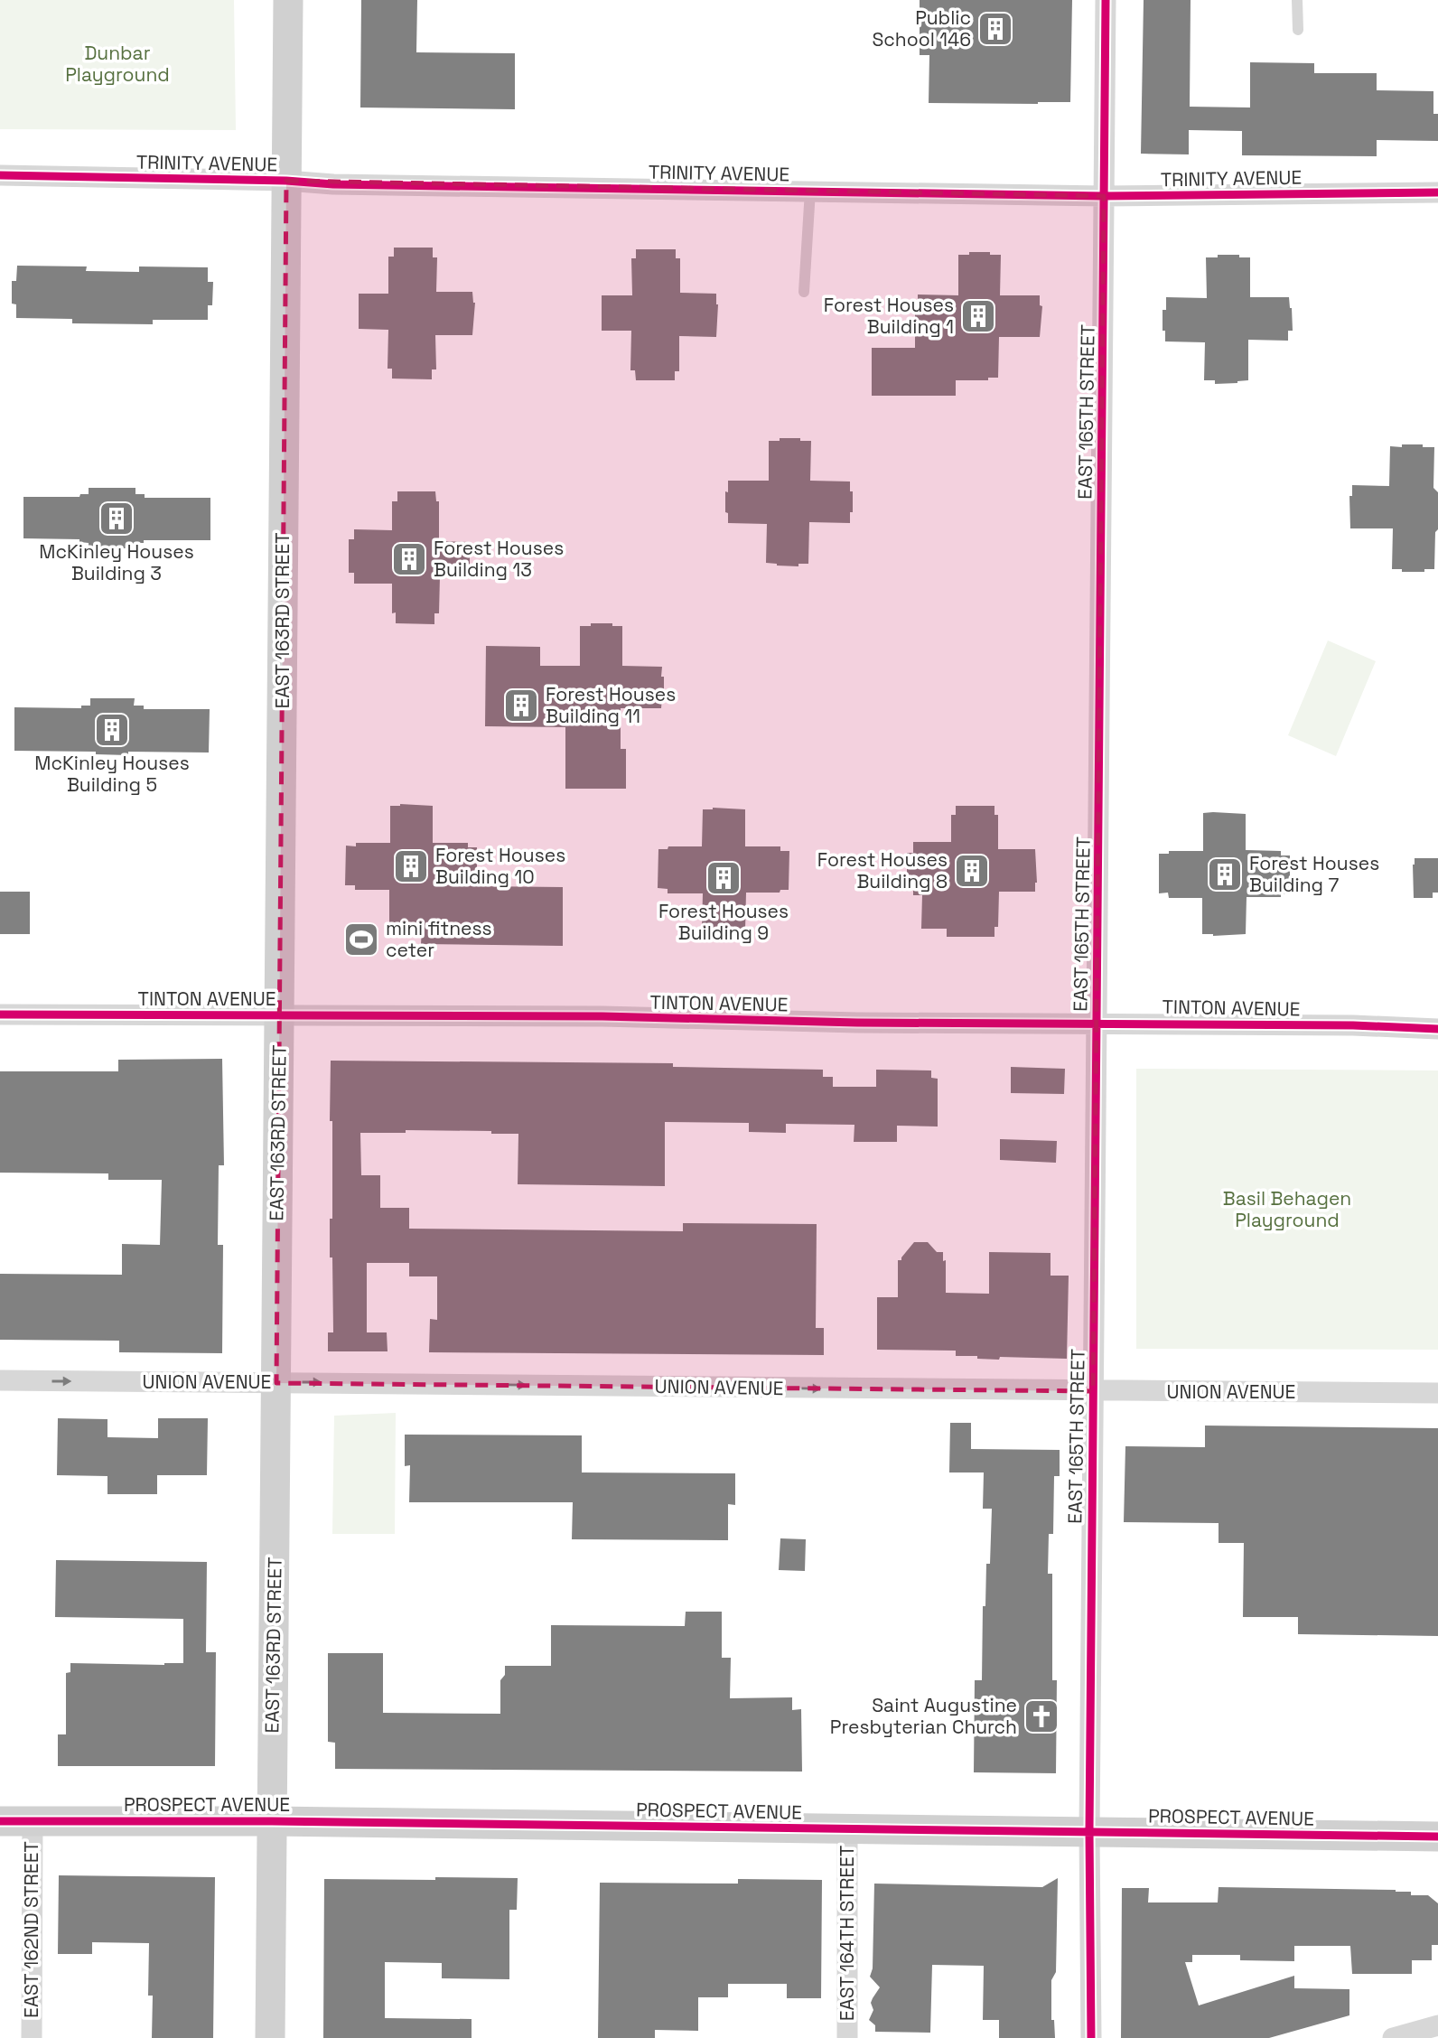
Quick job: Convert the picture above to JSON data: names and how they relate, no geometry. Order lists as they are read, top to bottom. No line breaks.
{"streets":{"main road":["EAST 163RD STREET","PROSPECT AVENUE"],"street":["TRINITY AVENUE","EAST 165TH STREET","TINTON AVENUE","UNION AVENUE","EAST 162ND STREET","EAST 164TH STREET"]},"crossings":[["TRINITY AVENUE","EAST 165TH STREET"],["TRINITY AVENUE","EAST 163RD STREET"],["EAST 165TH STREET","TINTON AVENUE"],["EAST 165TH STREET","UNION AVENUE"],["EAST 165TH STREET","PROSPECT AVENUE"],["EAST 163RD STREET","TINTON AVENUE"],["EAST 163RD STREET","UNION AVENUE"],["EAST 163RD STREET","PROSPECT AVENUE"],["PROSPECT AVENUE","EAST 162ND STREET"],["PROSPECT AVENUE","EAST 164TH STREET"]],"one_way":["UNION AVENUE"],"parks":["Dunbar Playground","Basil Behagen Playground"],"places":{"building":["Public School 146","Forest Houses Building 1","McKinley Houses Building 3","Forest Houses Building 13","Forest Houses Building 11","McKinley Houses Building 5","Forest Houses Building 10","Forest Houses Building 8","Forest Houses Building 7","Forest Houses Building 9"],"sports":["mini fitness ceter"],"church":["Saint Augustine Presbyterian Church"]}}
